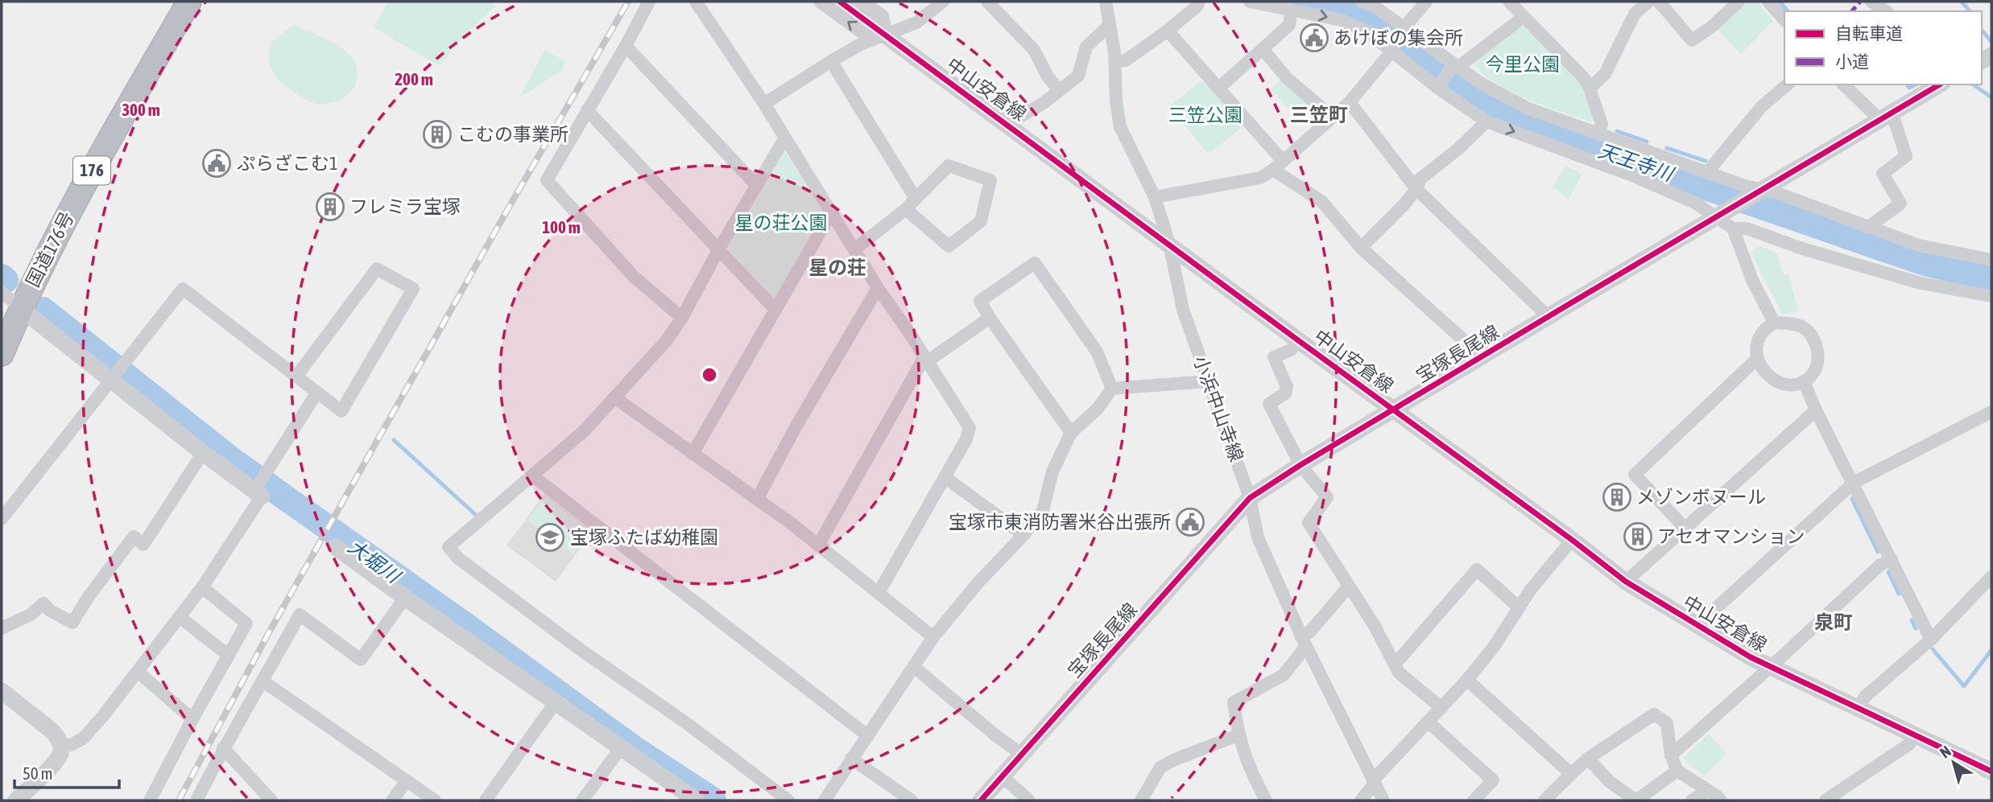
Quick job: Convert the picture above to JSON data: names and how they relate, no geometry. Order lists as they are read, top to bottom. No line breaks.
{"streets":{"highway":["176","国道176号"],"street":["中山安倉線","宝塚長尾線","小浜中山寺線"]},"crossings":[["中山安倉線","宝塚長尾線"],["中山安倉線","小浜中山寺線"],["宝塚長尾線","小浜中山寺線"]],"districts":["三笠町","星の荘","泉町"],"water":["天王寺川","大堀川"],"parks":["今里公園","三笠公園","星の荘公園"],"places":{"public building":["あけぼの集会所","ぷらざこむ1","宝塚市東消防署米谷出張所"],"building":["こむの事業所","フレミラ宝塚","メゾンボヌール","アセオマンション"],"school or university":["宝塚ふたば幼稚園"]},"legend":["自転車道","小道"],"scale_bar":"50 m","north":"top left","rings":["200 m","300 m","100 m"]}
